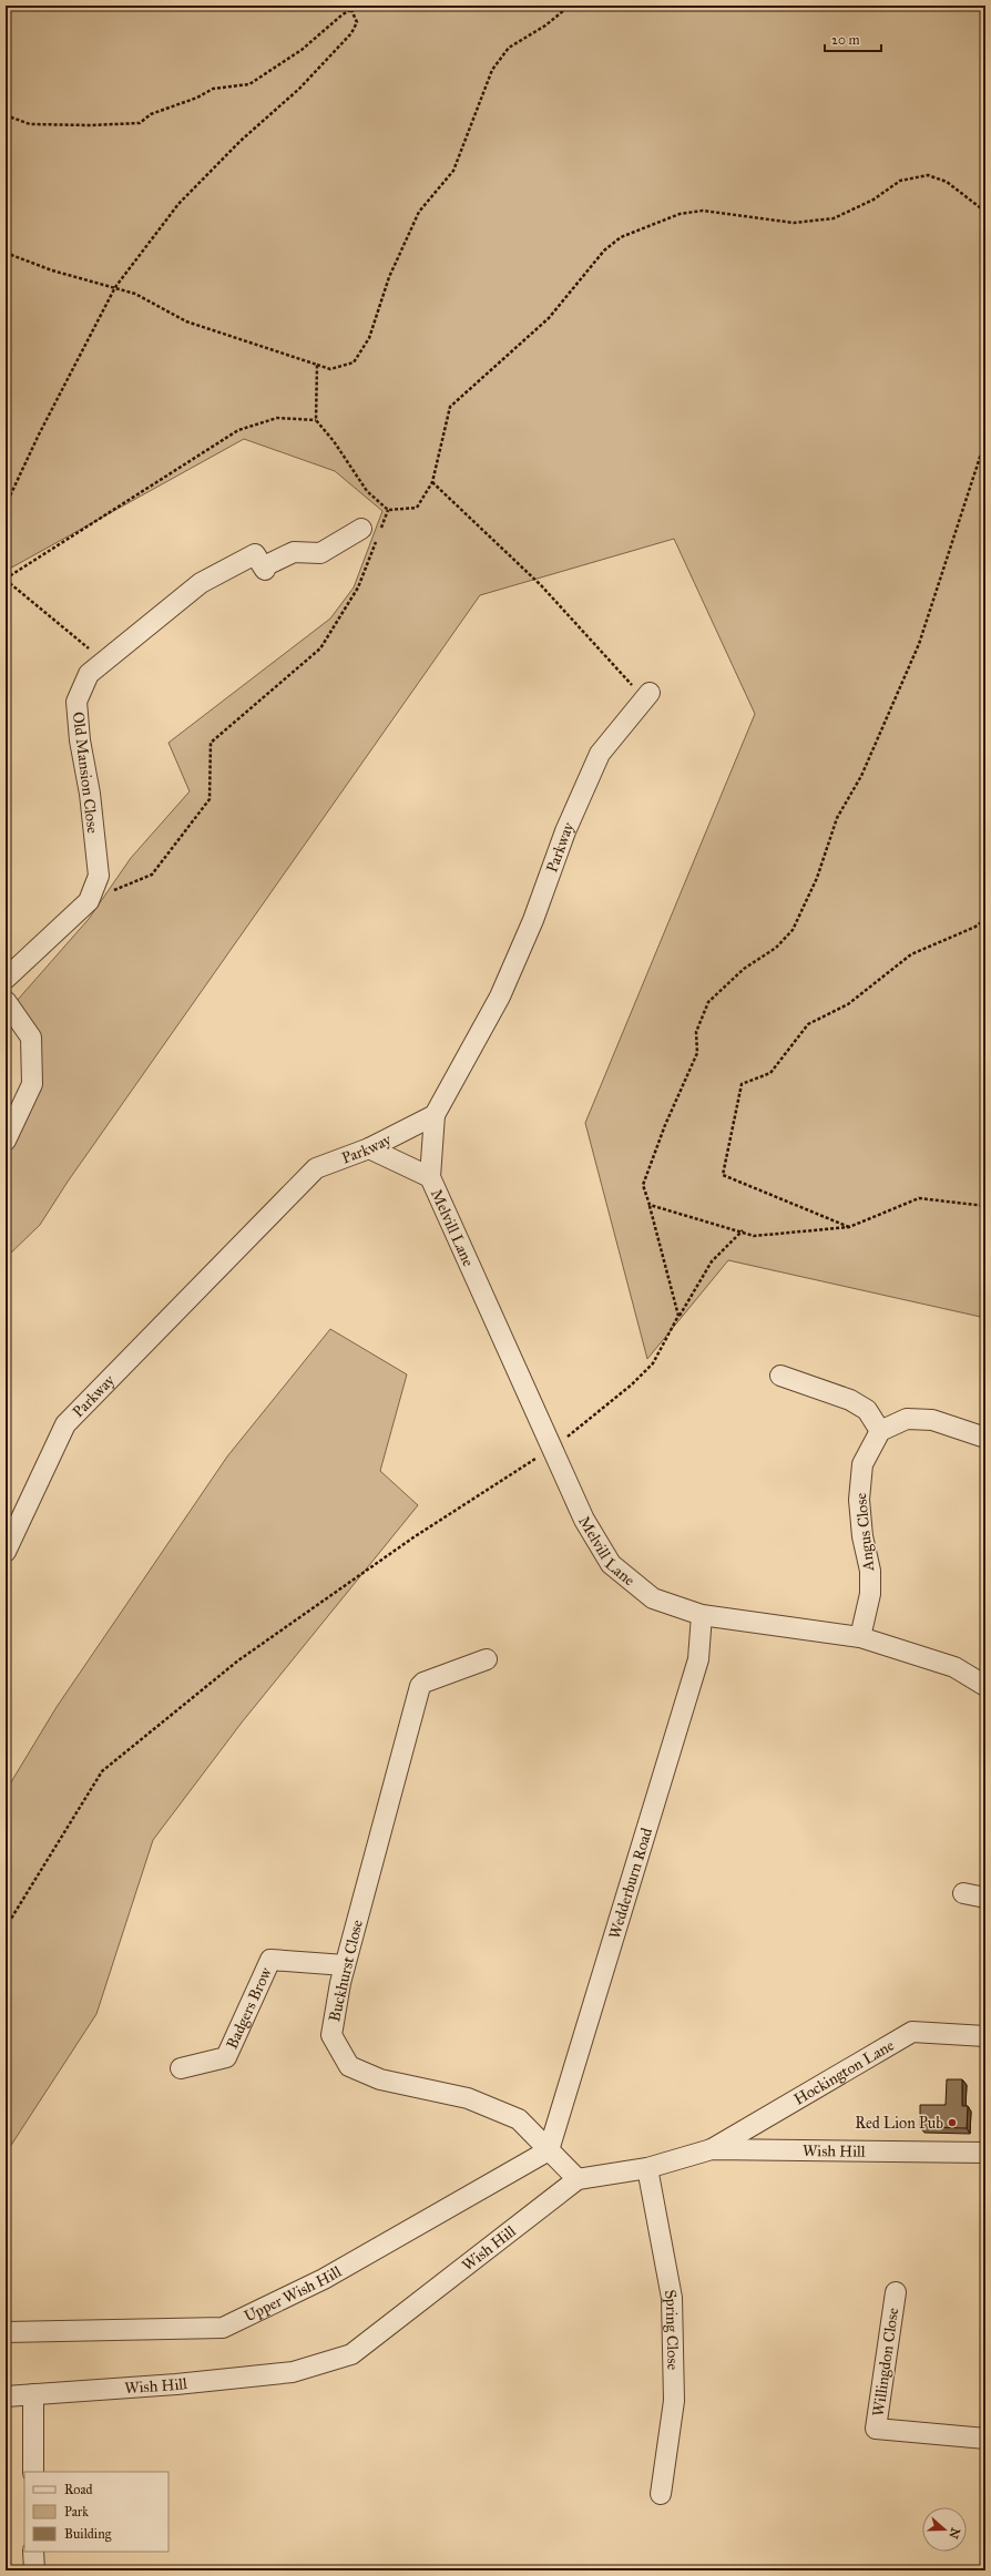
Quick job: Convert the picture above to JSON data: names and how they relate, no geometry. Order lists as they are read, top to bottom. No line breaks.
{"streets":{"street":["Old Mansion Close","Parkway","Melvill Lane","Angus Close","Wedderburn Road","Buckhurst Close","Badgers Brow","Hockington Lane","Wish Hill","Upper Wish Hill","Spring Close","Willingdon Close"]},"crossings":[["Melvill Lane","Angus Close"],["Melvill Lane","Wedderburn Road"],["Wedderburn Road","Buckhurst Close"],["Wedderburn Road","Upper Wish Hill"],["Buckhurst Close","Badgers Brow"],["Buckhurst Close","Wish Hill"],["Buckhurst Close","Upper Wish Hill"],["Hockington Lane","Wish Hill"],["Wish Hill","Spring Close"]],"places":["Red Lion Pub"],"legend":["Road","Park","Building"],"scale_bar":"20 m","north":"right"}
